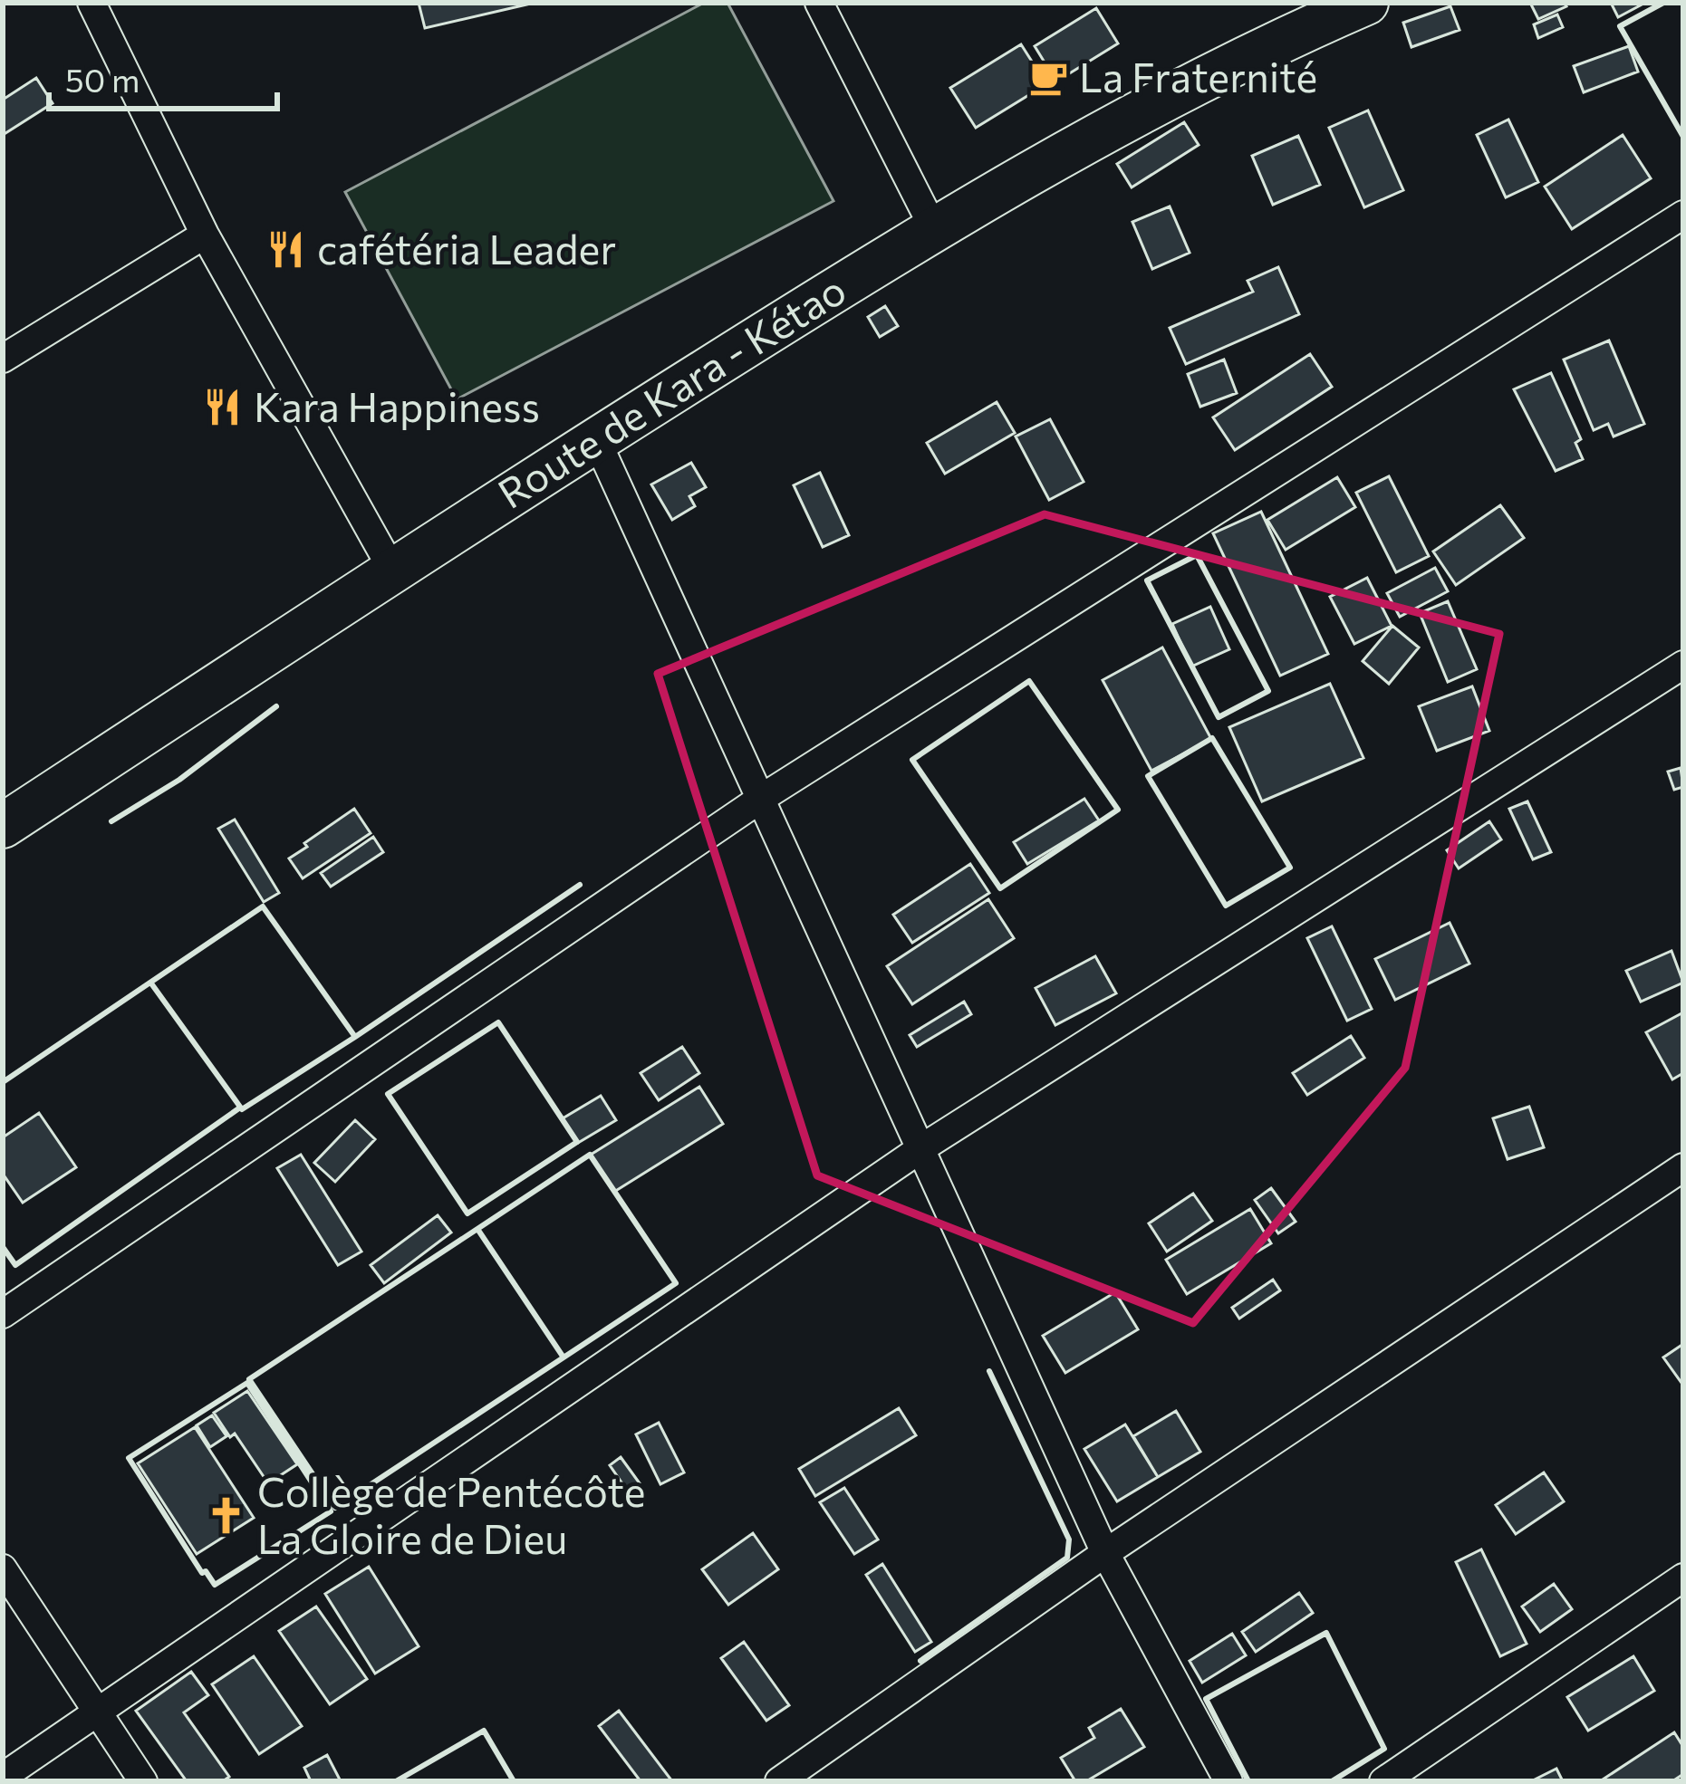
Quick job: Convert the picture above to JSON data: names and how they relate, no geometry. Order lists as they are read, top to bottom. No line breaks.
{"streets":{"main road":["Route de Kara - Kétao"]},"places":{"cafe":["La Fraternité"],"restaurant":["cafétéria Leader","Kara Happiness"],"church":["Collège de Pentécôte La Gloire de Dieu"]},"scale_bar":"50 m"}
